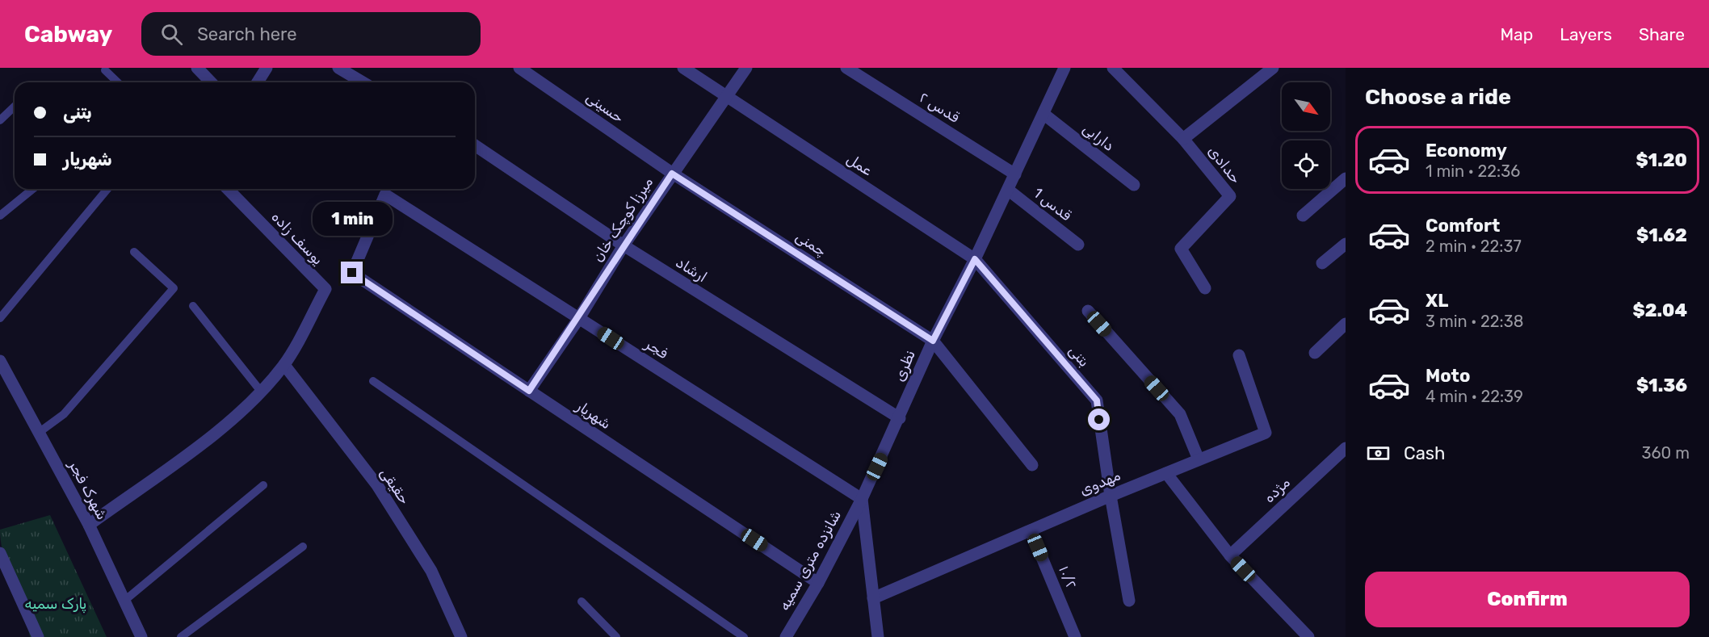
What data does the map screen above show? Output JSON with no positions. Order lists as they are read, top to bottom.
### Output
{
  "streets": {
    "street": [
      "حسینی",
      "قدس ۲",
      "دارابی",
      "عمل",
      "حدادی",
      "قدس 1",
      "میرزا کوچک خان",
      "یوسف زاده",
      "چمنی",
      "ارشاد",
      "فجر",
      "بتنی",
      "نظری",
      "شهریار",
      "مهدوی",
      "حقیقی",
      "شهرک فجر",
      "مژده",
      "شانزده متری سمیه",
      "۱۰/۲"
    ]
  },
  "crossings": [
    ["حسینی", "میرزا کوچک خان"],
    ["حسینی", "چمنی"],
    ["قدس ۲", "نظری"],
    ["دارابی", "نظری"],
    ["عمل", "میرزا کوچک خان"],
    ["عمل", "بتنی"],
    ["عمل", "نظری"],
    ["قدس 1", "نظری"],
    ["میرزا کوچک خان", "چمنی"],
    ["میرزا کوچک خان", "ارشاد"],
    ["میرزا کوچک خان", "فجر"],
    ["میرزا کوچک خان", "شهریار"],
    ["یوسف زاده", "حقیقی"],
    ["یوسف زاده", "شهرک فجر"],
    ["چمنی", "نظری"],
    ["ارشاد", "نظری"],
    ["فجر", "نظری"],
    ["فجر", "شهریار"],
    ["فجر", "شانزده متری سمیه"],
    ["بتنی", "نظری"],
    ["بتنی", "مهدوی"],
    ["نظری", "شانزده متری سمیه"],
    ["شهریار", "شانزده متری سمیه"],
    ["مهدوی", "۱۰/۲"]
  ],
  "parks": ["پارک سمیه"],
  "north": "bottom right",
  "page": {
    "header": "Cabway",
    "search": "Search here",
    "nav": ["Map", "Layers", "Share"],
    "heading": "Choose a ride",
    "banner": ["بتنی", "شهریار"],
    "list": [
      {
        "name": "Economy",
        "note": "1 min · 22:36",
        "value": "$1.20"
      },
      {
        "name": "Comfort",
        "note": "2 min · 22:37",
        "value": "$1.62"
      },
      {
        "name": "XL",
        "note": "3 min · 22:38",
        "value": "$2.04"
      },
      {
        "name": "Moto",
        "note": "4 min · 22:39",
        "value": "$1.36"
      }
    ],
    "bubble": "1 min",
    "pay": ["Cash", "360 m"],
    "buttons": "Confirm"
  }
}
